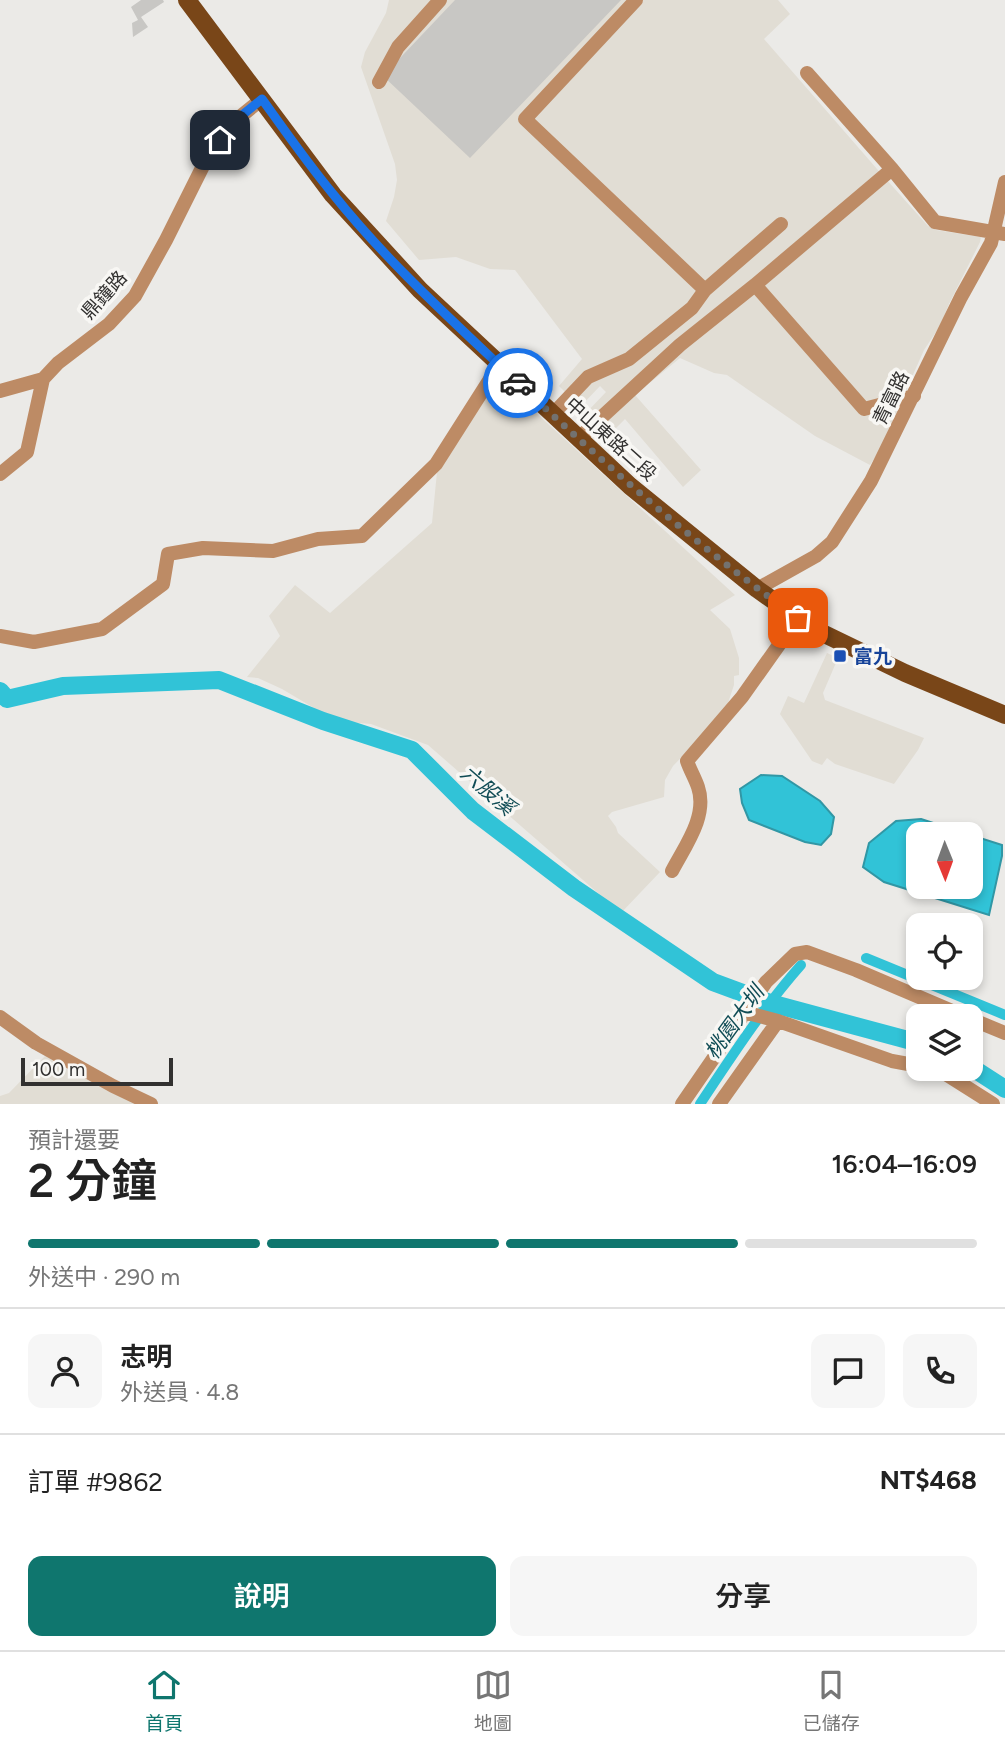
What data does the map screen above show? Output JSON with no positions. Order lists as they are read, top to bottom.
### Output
{
  "streets": {
    "main road": ["中山東路二段"],
    "street": ["鼎鐘路", "青富路"]
  },
  "crossings": [
    ["鼎鐘路", "中山東路二段"],
    ["青富路", "中山東路二段"]
  ],
  "water": ["六股溪", "桃園大圳"],
  "places": {
    "transit": ["富九"]
  },
  "scale_bar": "100 m",
  "north": "bottom",
  "page": {
    "scale": "100 m",
    "heading": ["2 分鐘", "預計還要", "16:04–16:09"],
    "panel": [
      "志明",
      "外送員 · 4.8",
      "訂單 #9862",
      "NT$468"
    ],
    "bar": "外送中 · 290 m",
    "buttons": ["說明", "分享"],
    "tabs": ["首頁", "地圖", "已儲存"]
  }
}
